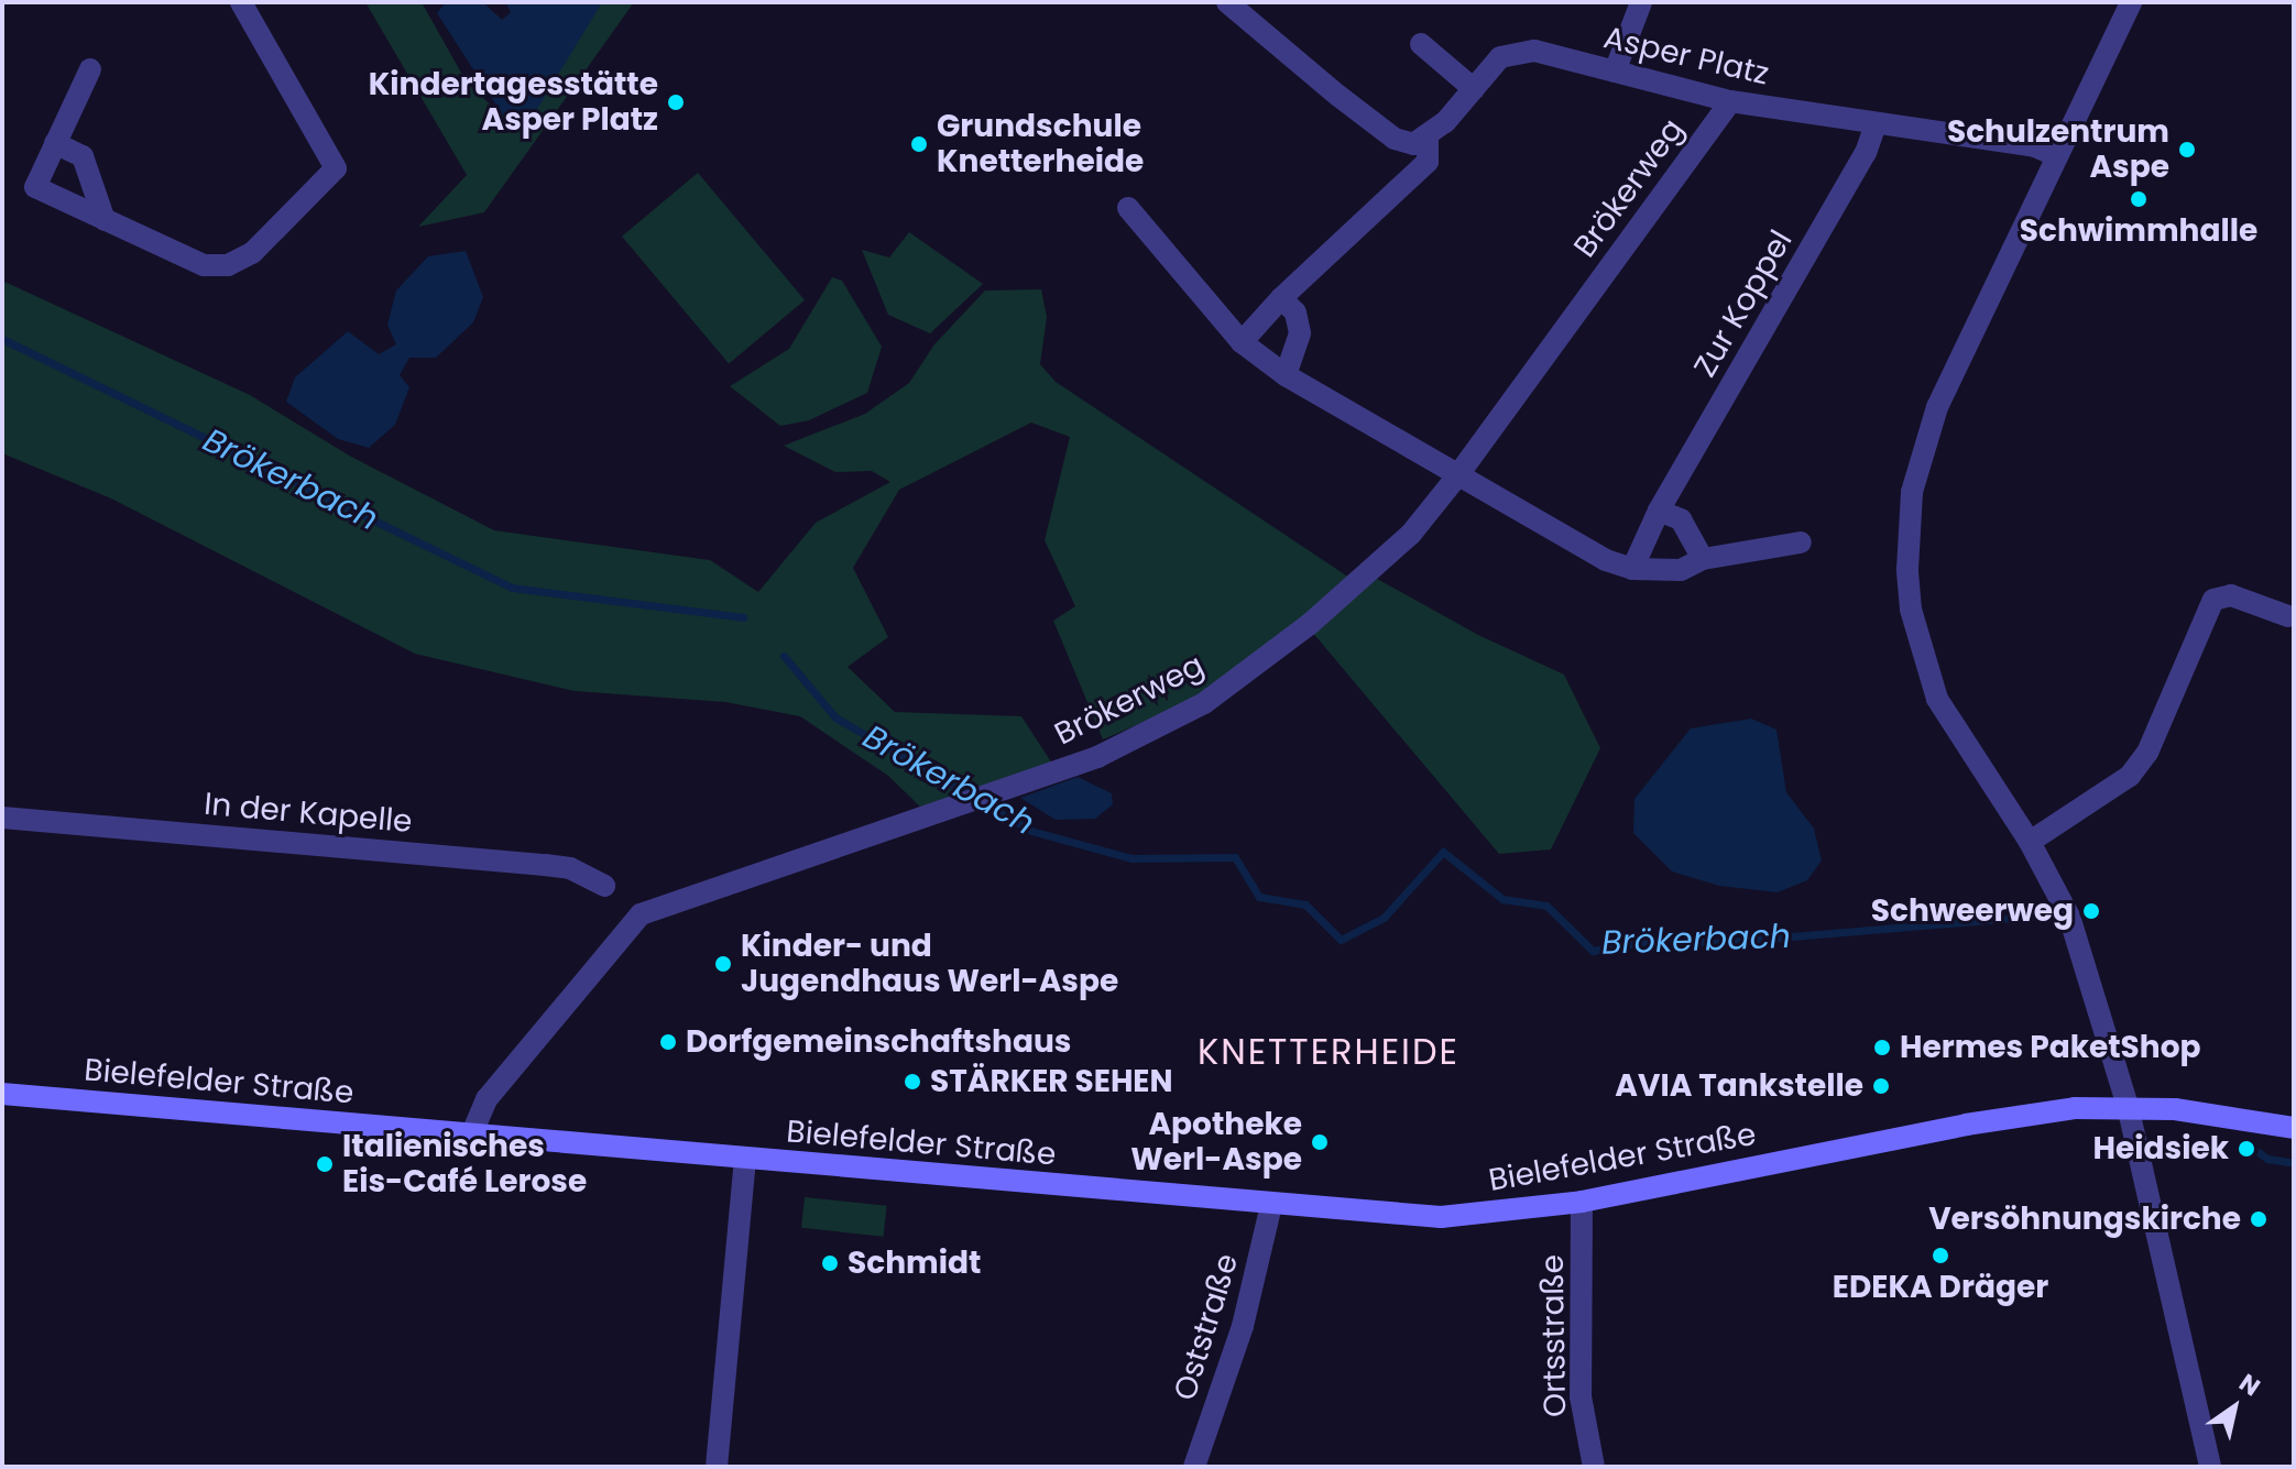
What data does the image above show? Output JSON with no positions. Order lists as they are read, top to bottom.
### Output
{
  "streets": {
    "main road": ["Bielefelder Straße"],
    "street": [
      "Asper Platz",
      "Brökerweg",
      "Zur Koppel",
      "In der Kapelle",
      "Oststraße",
      "Ortsstraße"
    ]
  },
  "crossings": [
    ["Asper Platz", "Brökerweg"],
    ["Asper Platz", "Zur Koppel"],
    ["Brökerweg", "Bielefelder Straße"],
    ["Bielefelder Straße", "Oststraße"],
    ["Bielefelder Straße", "Ortsstraße"]
  ],
  "districts": ["KNETTERHEIDE"],
  "water": ["Brökerbach"],
  "places": [
    "Kindertagesstätte Asper Platz",
    "Grundschule Knetterheide",
    "Schulzentrum Aspe",
    "Schwimmhalle",
    "Schweerweg",
    "Kinder- und Jugendhaus Werl-Aspe",
    "Dorfgemeinschaftshaus",
    "Hermes PaketShop",
    "STÄRKER SEHEN",
    "AVIA Tankstelle",
    "Apotheke Werl-Aspe",
    "Heidsiek",
    "Italienisches Eis-Café Lerose",
    "Versöhnungskirche",
    "EDEKA Dräger",
    "Schmidt"
  ],
  "north": "top right"
}
